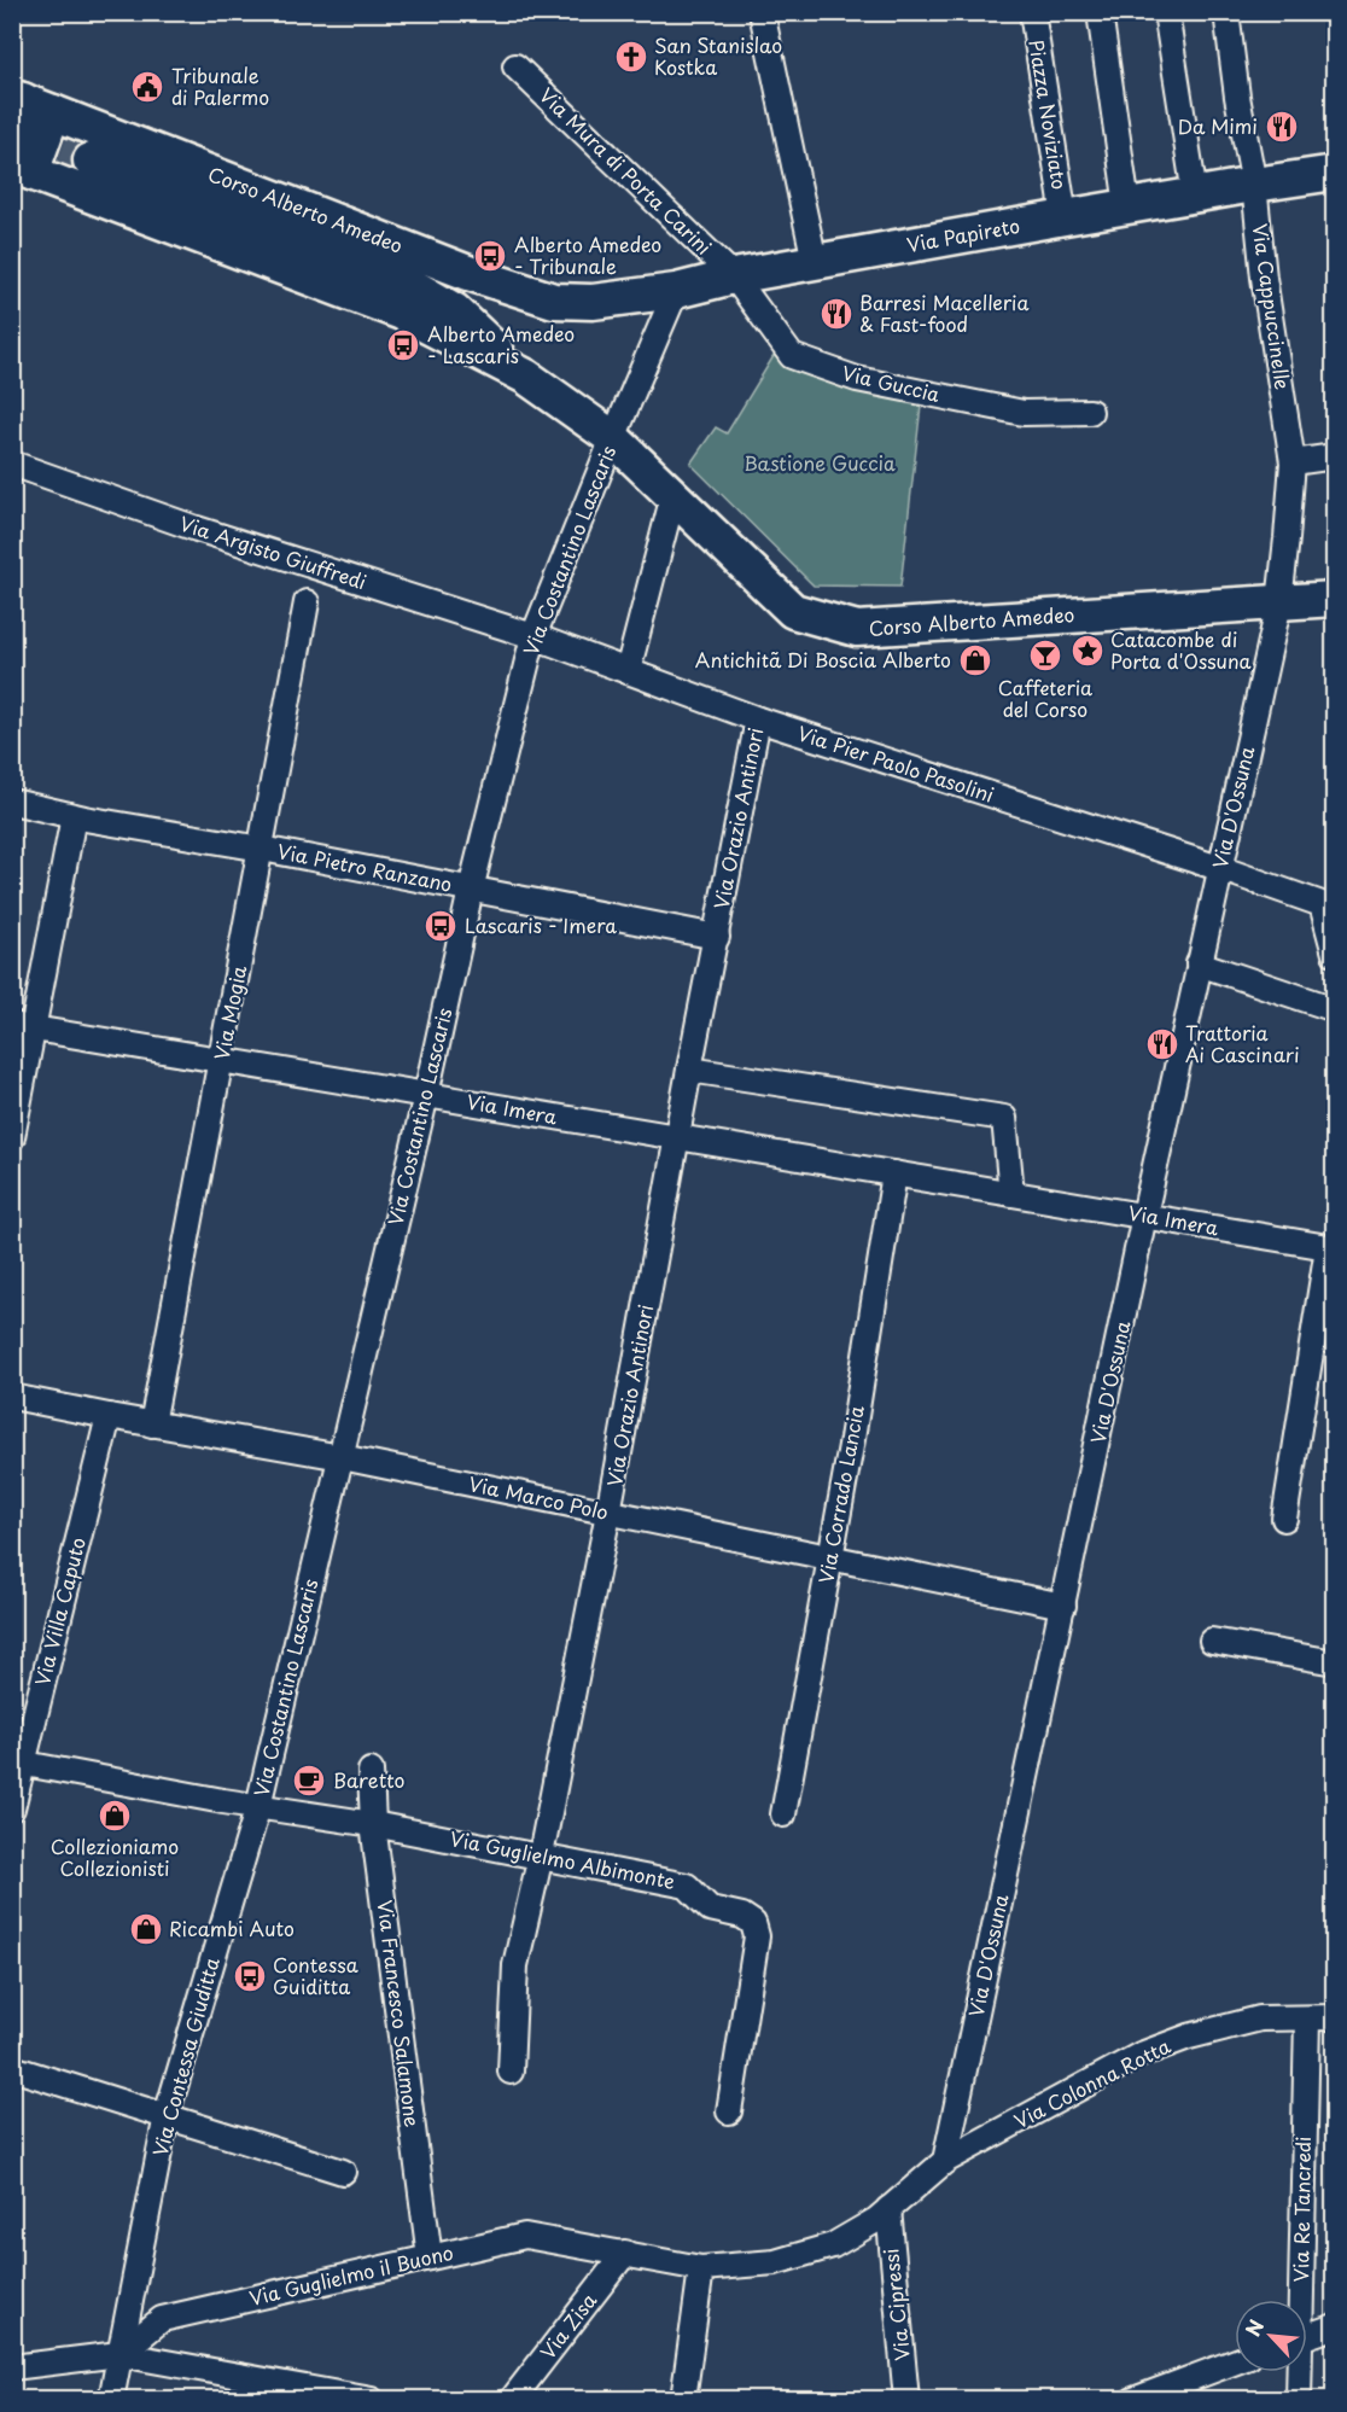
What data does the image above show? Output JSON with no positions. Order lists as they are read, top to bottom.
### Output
{
  "streets": {
    "street": [
      "Piazza Noviziato",
      "Via Mura di Porta Carini",
      "Corso Alberto Amedeo",
      "Via Papireto",
      "Via Cappuccinelle",
      "Via Guccia",
      "Via Costantino Lascaris",
      "Via Argisto Giuffredi",
      "Via Pier Paolo Pasolini",
      "Via D'Ossuna",
      "Via Orazio Antinori",
      "Via Pietro Ranzano",
      "Via Mogia",
      "Via Imera",
      "Via Corrado Lancia",
      "Via Marco Polo",
      "Via Villa Caputo",
      "Via Guglielmo Albimonte",
      "Via Francesco Salamone",
      "Via Contessa Giuditta",
      "Via Colonna Rotta",
      "Via Re Tancredi",
      "Via Guglielmo il Buono",
      "Via Cipressi",
      "Via Zisa"
    ]
  },
  "crossings": [
    ["Piazza Noviziato", "Via Papireto"],
    ["Via Mura di Porta Carini", "Via Papireto"],
    ["Via Mura di Porta Carini", "Via Guccia"],
    ["Corso Alberto Amedeo", "Via Papireto"],
    ["Corso Alberto Amedeo", "Via Cappuccinelle"],
    ["Corso Alberto Amedeo", "Via Costantino Lascaris"],
    ["Corso Alberto Amedeo", "Via D'Ossuna"],
    ["Via Papireto", "Via Cappuccinelle"],
    ["Via Papireto", "Via Guccia"],
    ["Via Papireto", "Via Costantino Lascaris"],
    ["Via Cappuccinelle", "Via D'Ossuna"],
    ["Via Costantino Lascaris", "Via Argisto Giuffredi"],
    ["Via Costantino Lascaris", "Via Pier Paolo Pasolini"],
    ["Via Costantino Lascaris", "Via Pietro Ranzano"],
    ["Via Costantino Lascaris", "Via Imera"],
    ["Via Costantino Lascaris", "Via Marco Polo"],
    ["Via Costantino Lascaris", "Via Guglielmo Albimonte"],
    ["Via Costantino Lascaris", "Via Contessa Giuditta"],
    ["Via Argisto Giuffredi", "Via Pier Paolo Pasolini"],
    ["Via Pier Paolo Pasolini", "Via D'Ossuna"],
    ["Via Pier Paolo Pasolini", "Via Orazio Antinori"],
    ["Via D'Ossuna", "Via Imera"],
    ["Via D'Ossuna", "Via Marco Polo"],
    ["Via D'Ossuna", "Via Colonna Rotta"],
    ["Via Orazio Antinori", "Via Pietro Ranzano"],
    ["Via Orazio Antinori", "Via Imera"],
    ["Via Orazio Antinori", "Via Marco Polo"],
    ["Via Orazio Antinori", "Via Guglielmo Albimonte"],
    ["Via Pietro Ranzano", "Via Mogia"],
    ["Via Mogia", "Via Imera"],
    ["Via Mogia", "Via Marco Polo"],
    ["Via Imera", "Via Corrado Lancia"],
    ["Via Corrado Lancia", "Via Marco Polo"],
    ["Via Marco Polo", "Via Villa Caputo"],
    ["Via Villa Caputo", "Via Guglielmo Albimonte"],
    ["Via Guglielmo Albimonte", "Via Francesco Salamone"],
    ["Via Guglielmo Albimonte", "Via Contessa Giuditta"],
    ["Via Francesco Salamone", "Via Guglielmo il Buono"],
    ["Via Contessa Giuditta", "Via Guglielmo il Buono"],
    ["Via Colonna Rotta", "Via Re Tancredi"],
    ["Via Colonna Rotta", "Via Guglielmo il Buono"],
    ["Via Colonna Rotta", "Via Cipressi"],
    ["Via Guglielmo il Buono", "Via Cipressi"],
    ["Via Guglielmo il Buono", "Via Zisa"]
  ],
  "parks": ["Bastione Guccia"],
  "places": {
    "church": ["San Stanislao Kostka"],
    "public building": ["Tribunale di Palermo"],
    "restaurant": ["Da Mimi", "Barresi Macelleria & Fast-food", "Trattoria Ai Cascinari"],
    "bus stop": [
      "Alberto Amedeo - Tribunale",
      "Alberto Amedeo - Lascaris",
      "Lascaris - Imera",
      "Contessa Guiditta"
    ],
    "place": ["Catacombe di Porta d'Ossuna"],
    "bar": ["Caffeteria del Corso"],
    "shop": ["Antichitã Di Boscia Alberto", "Collezioniamo Collezionisti", "Ricambi Auto"],
    "cafe": ["Baretto"]
  },
  "north": "top left"
}
